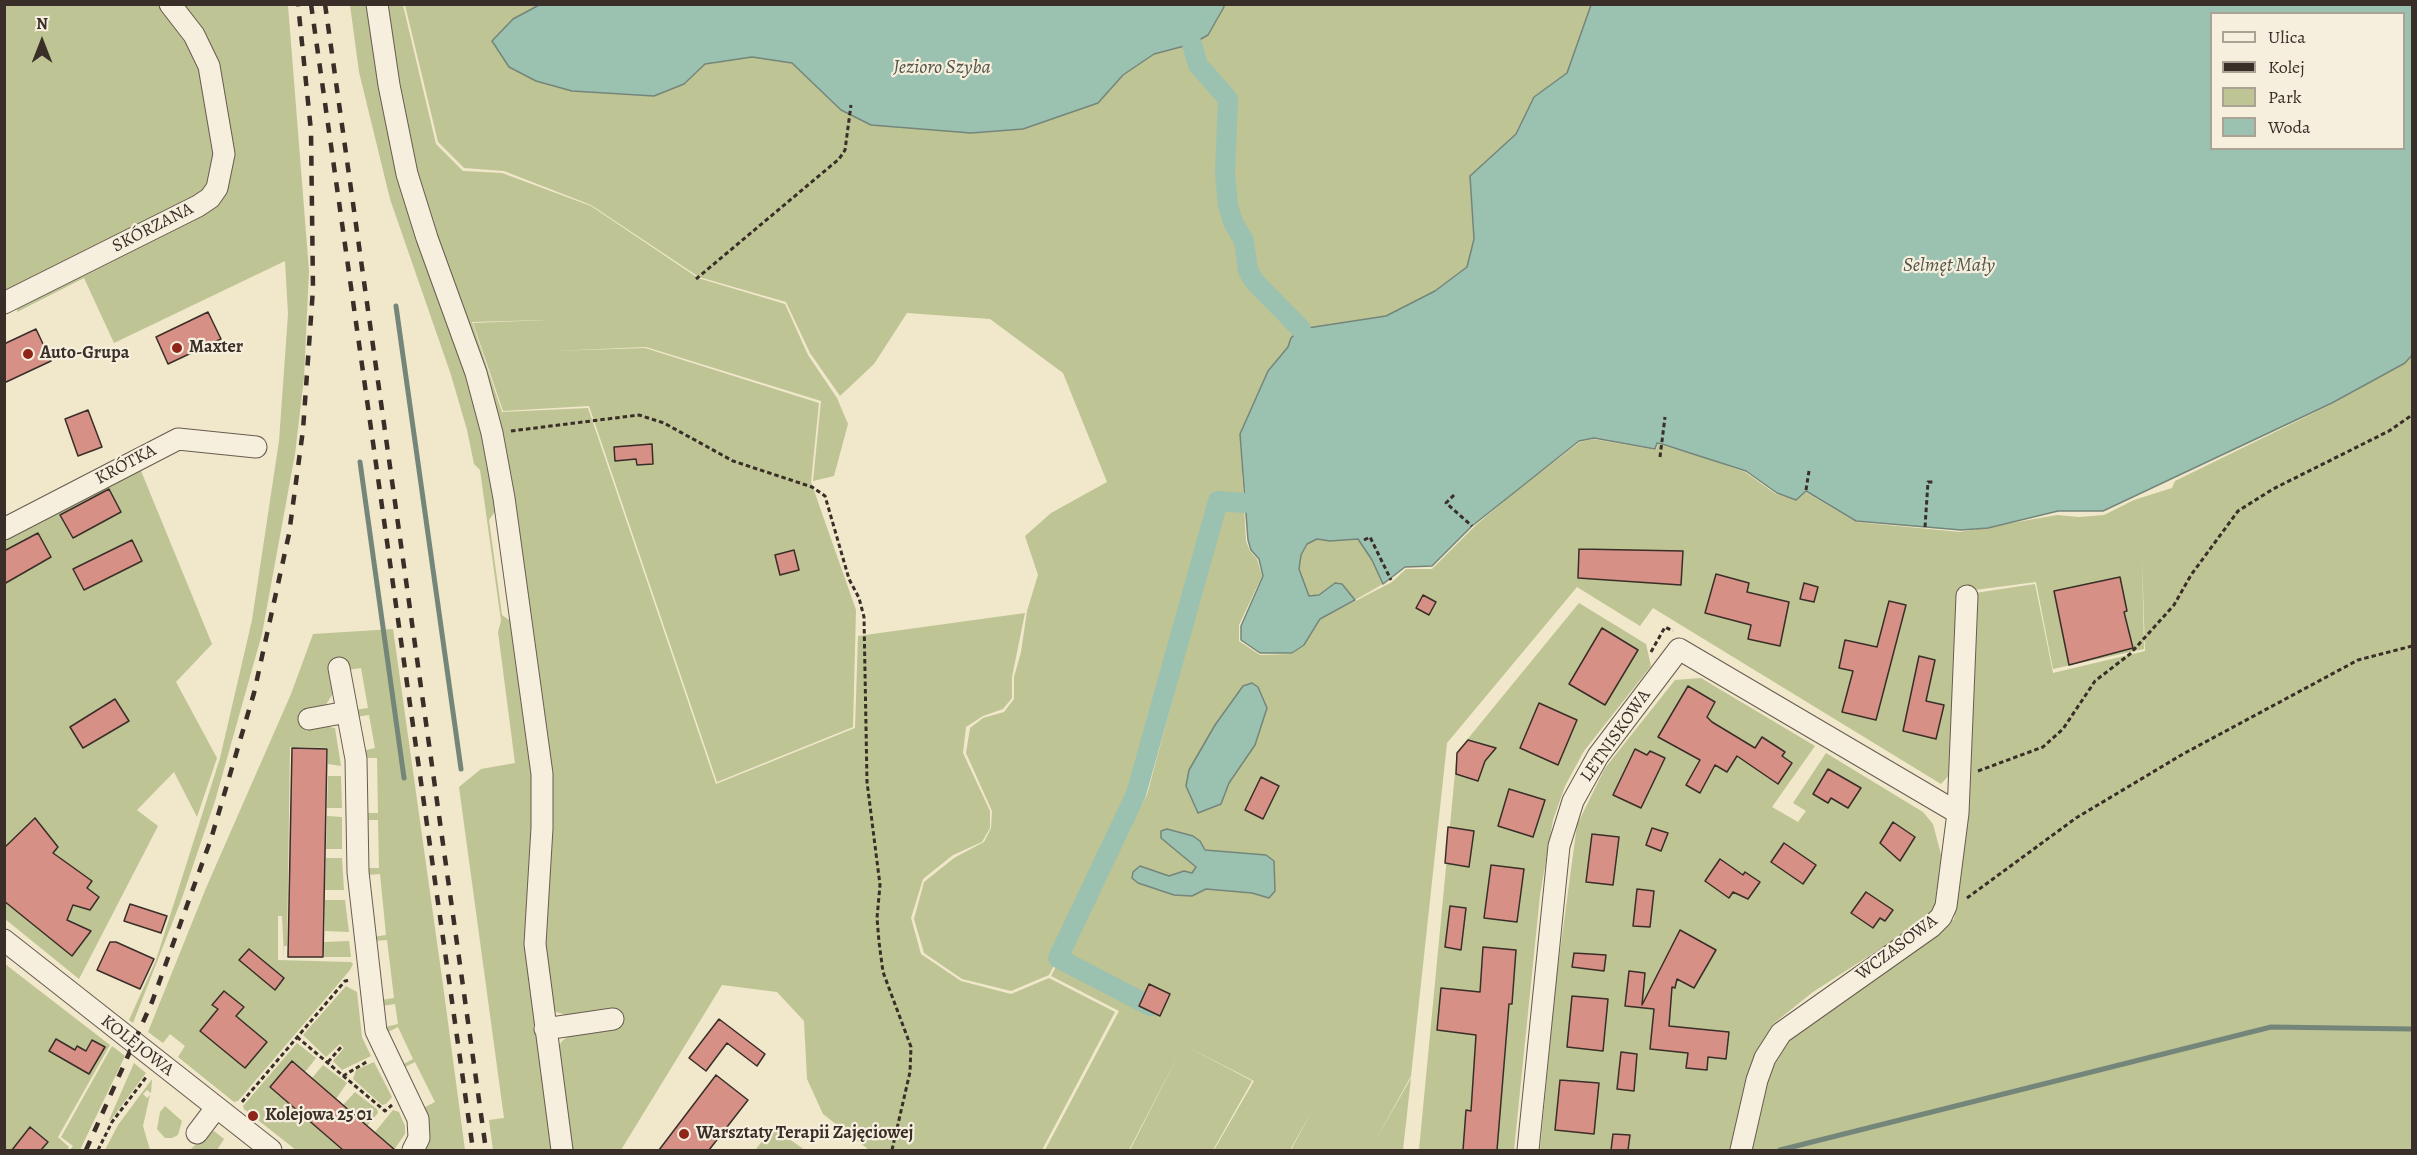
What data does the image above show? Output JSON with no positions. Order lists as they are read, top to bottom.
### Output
{
  "streets": {
    "street": [
      "SKÓRZANA",
      "KRÓTKA",
      "LETNISKOWA",
      "WCZASOWA",
      "KOLEJOWA"
    ]
  },
  "crossings": [
    ["LETNISKOWA", "WCZASOWA"]
  ],
  "water": ["Jezioro Szyba", "Selmęt Mały"],
  "places": [
    "Maxter",
    "Auto-Grupa",
    "Kolejowa 25 01",
    "Warsztaty Terapii Zajęciowej"
  ],
  "legend": [
    "Ulica",
    "Kolej",
    "Park",
    "Woda"
  ],
  "north": "top"
}
